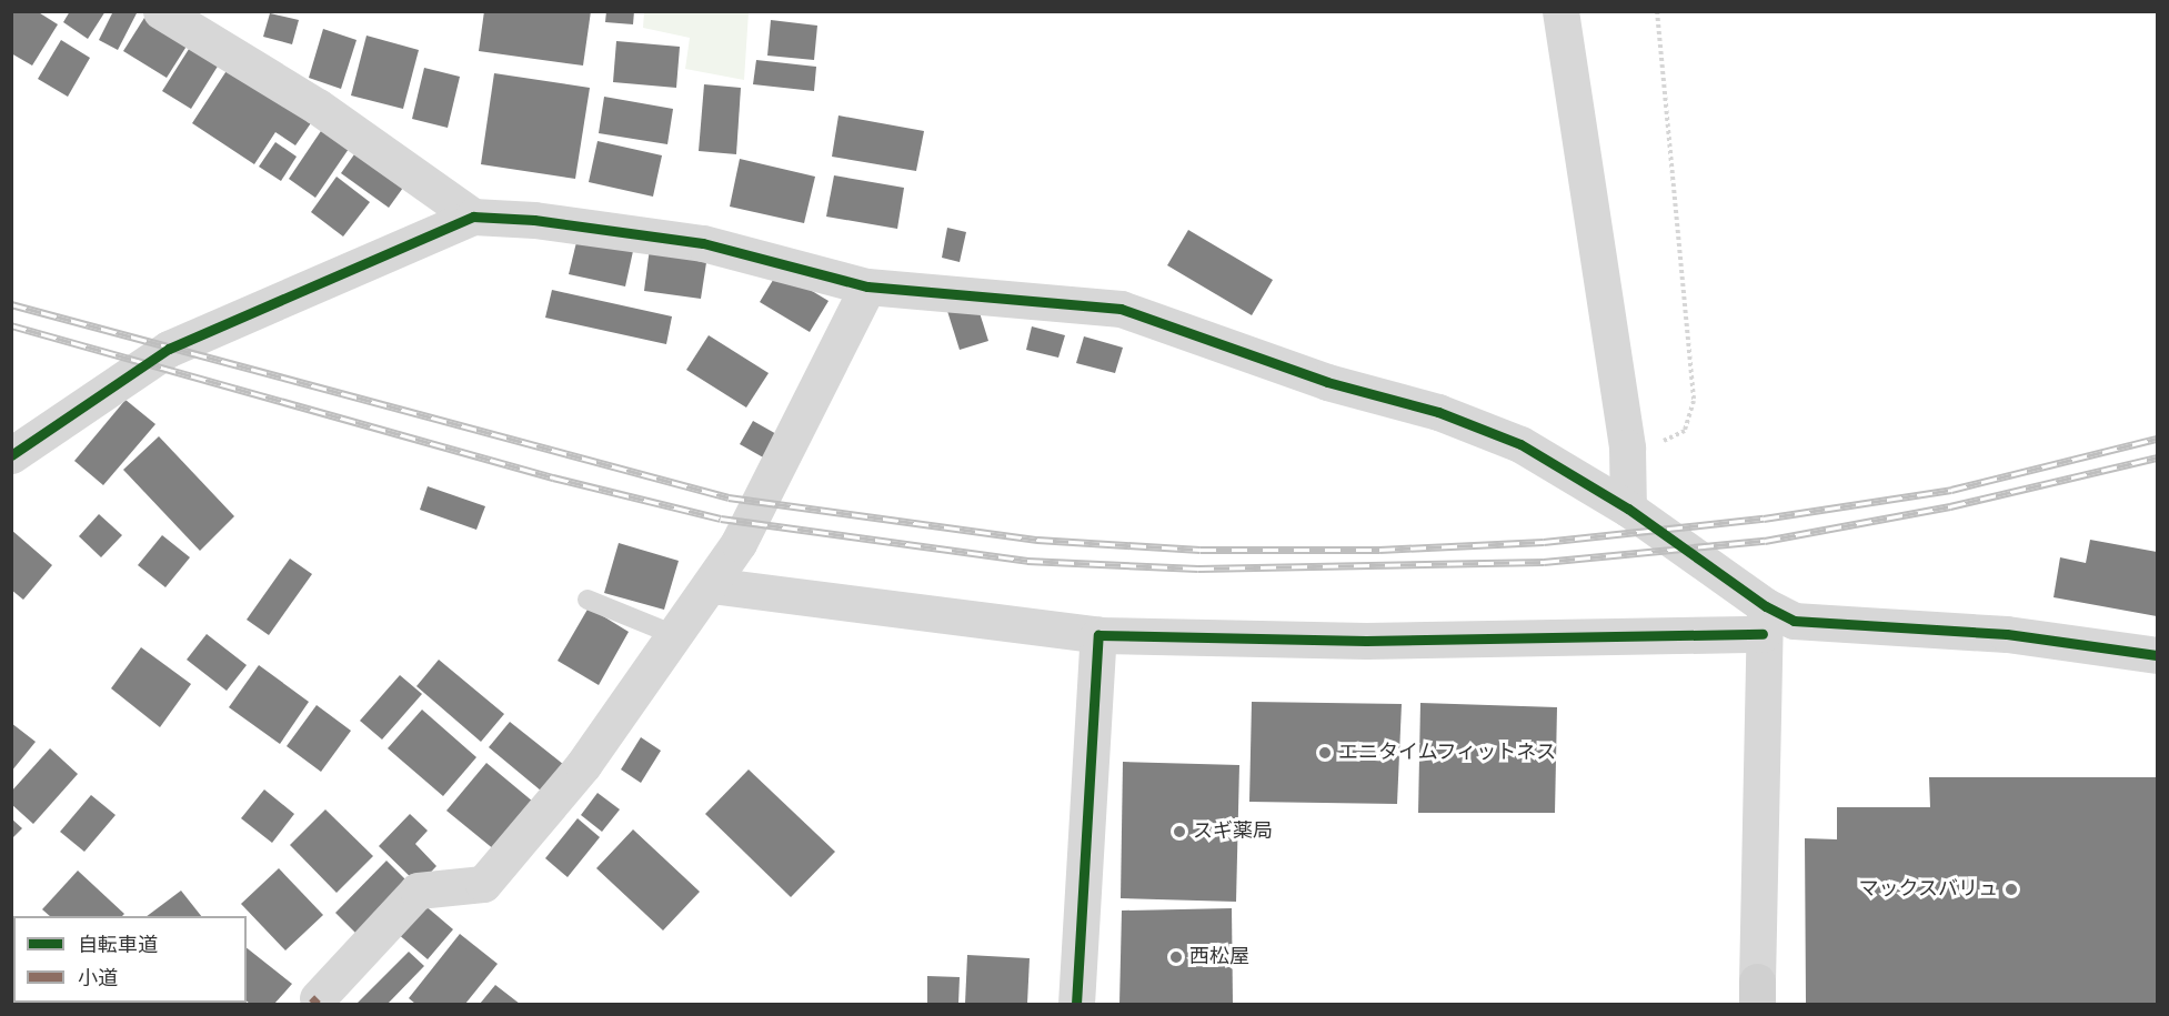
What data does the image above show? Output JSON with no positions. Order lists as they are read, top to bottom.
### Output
{
  "places": [
    "エニタイムフィットネス",
    "スギ薬局",
    "マックスバリュ",
    "西松屋"
  ],
  "legend": ["自転車道", "小道"]
}
